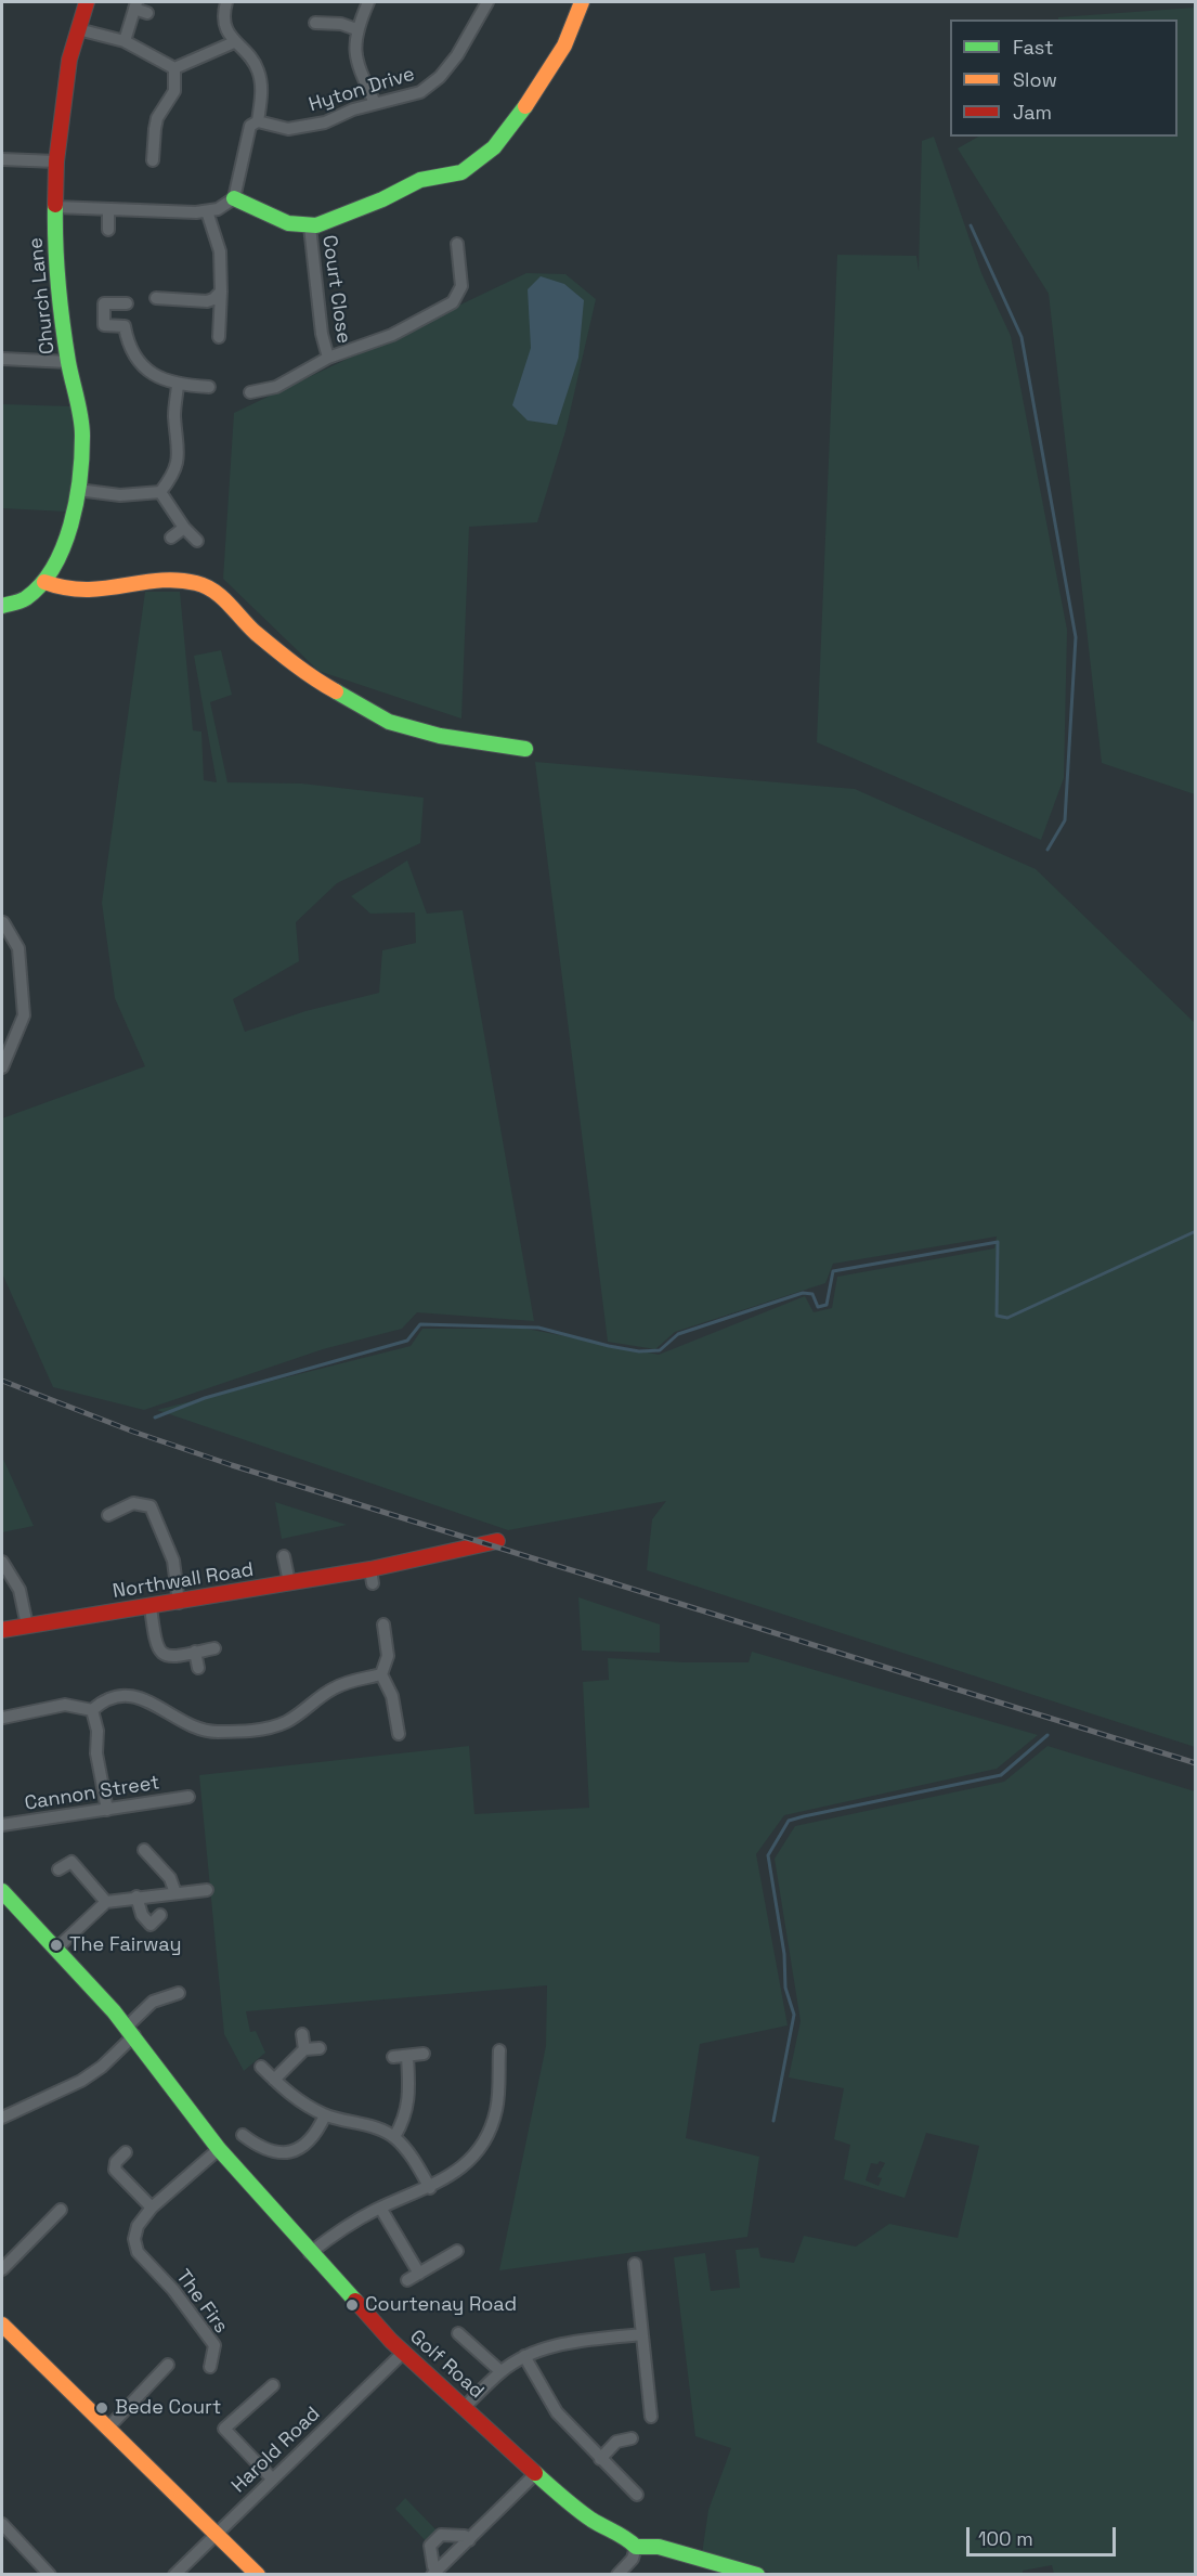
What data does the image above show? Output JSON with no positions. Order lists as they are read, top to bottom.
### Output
{
  "streets": {
    "street": [
      "Hyton Drive",
      "Court Close",
      "Church Lane",
      "Northwall Road",
      "Cannon Street",
      "The Firs",
      "Golf Road",
      "Harold Road"
    ]
  },
  "crossings": [
    ["Golf Road", "Harold Road"]
  ],
  "places": ["The Fairway", "Courtenay Road", "Bede Court"],
  "legend": ["Fast", "Slow", "Jam"],
  "scale_bar": "100 m"
}
